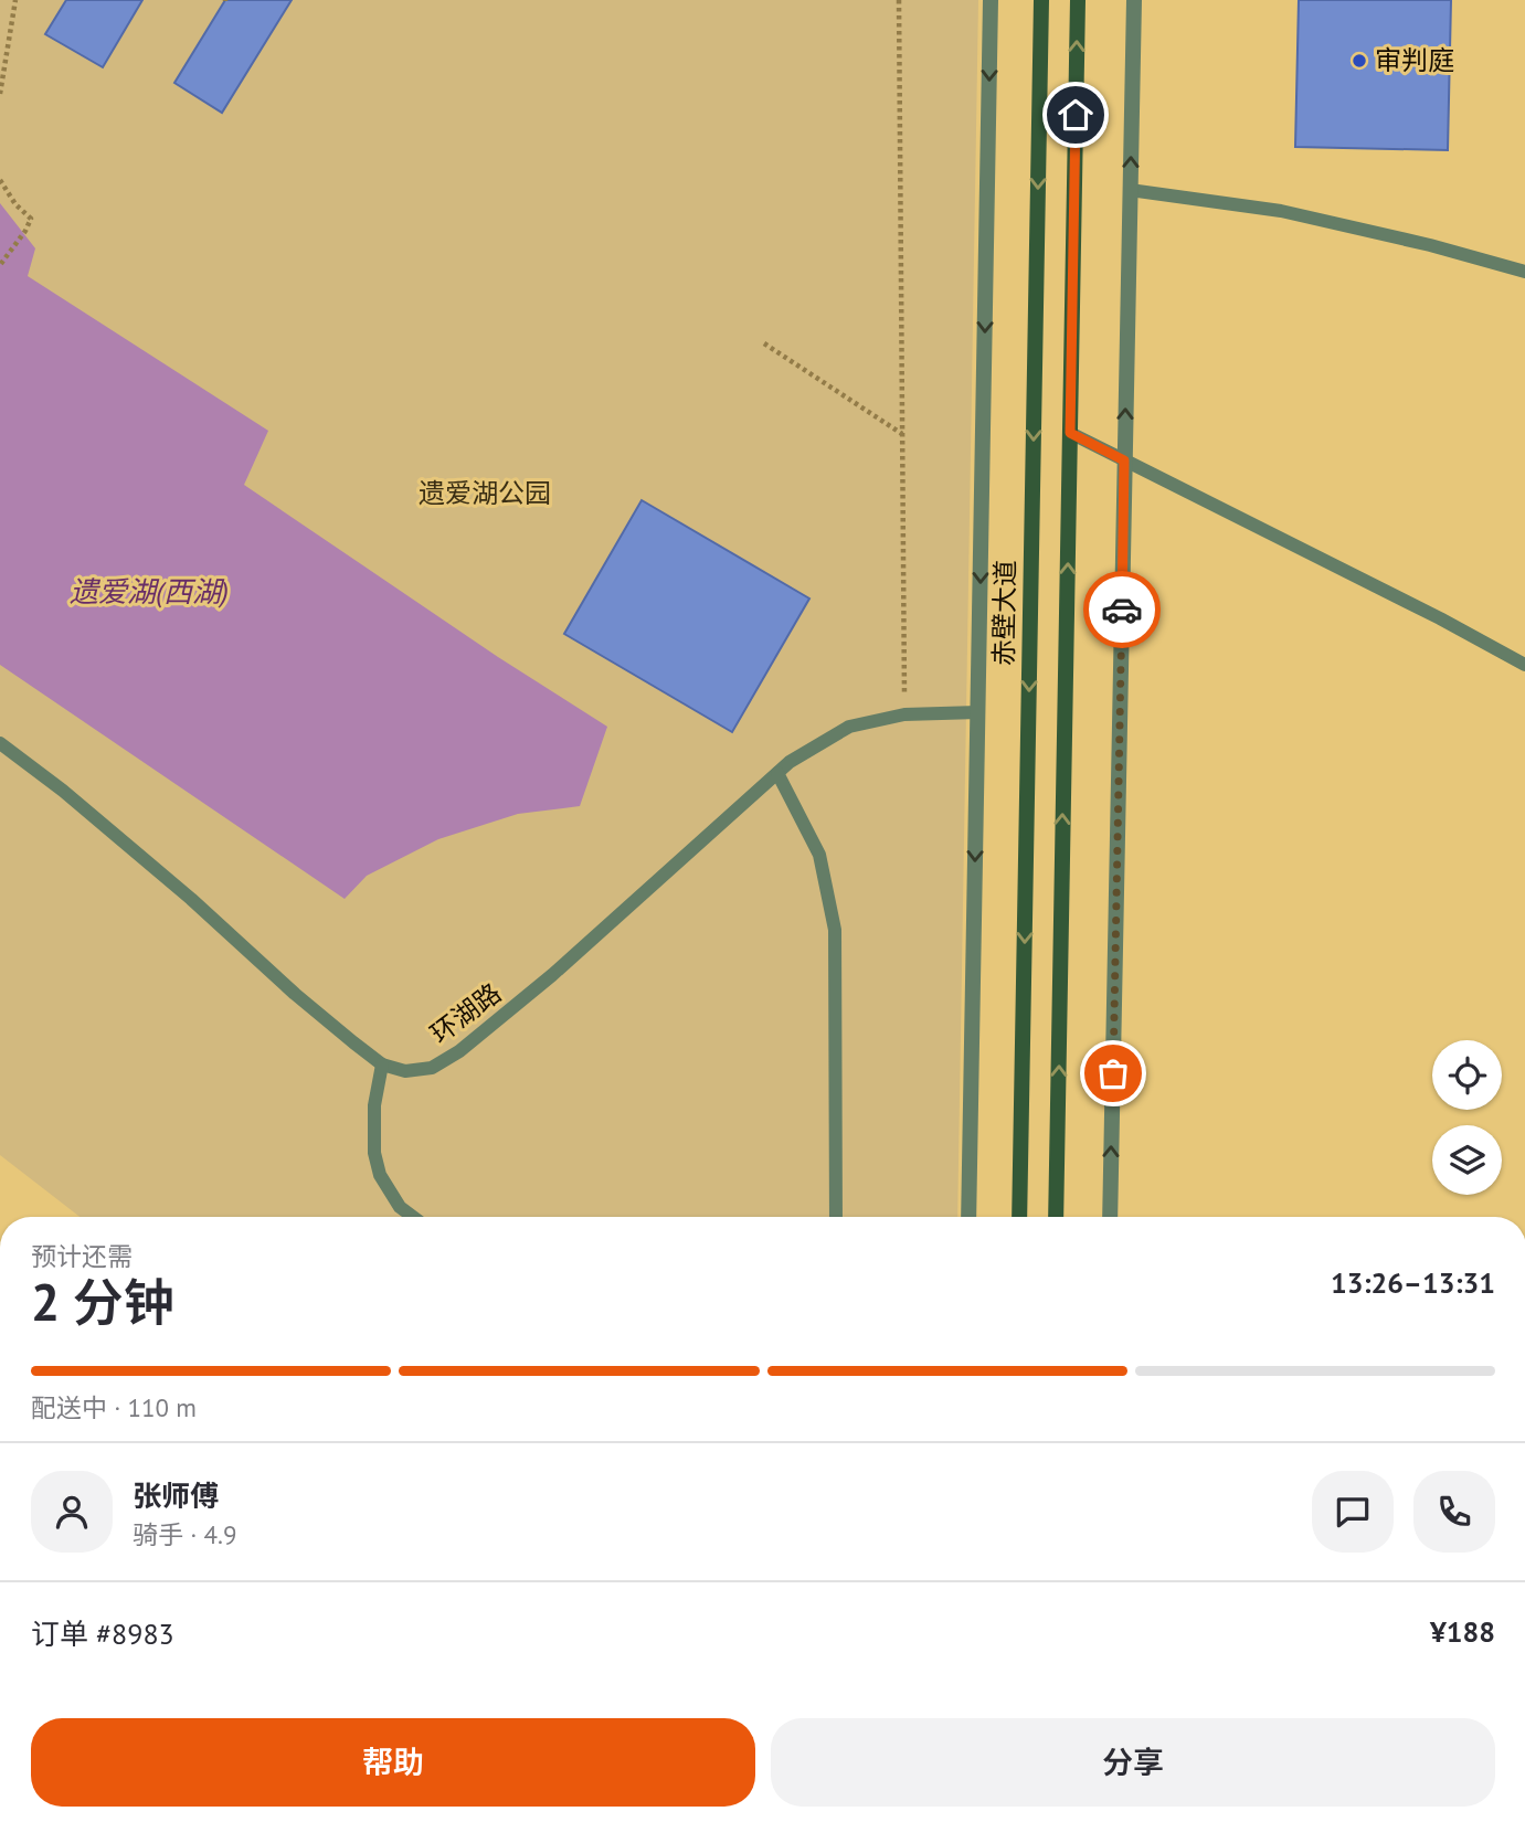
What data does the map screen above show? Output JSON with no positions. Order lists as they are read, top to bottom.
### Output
{
  "streets": {
    "main road": ["赤壁大道"],
    "lane": ["环湖路"]
  },
  "water": ["遗爱湖(西湖)"],
  "parks": ["遗爱湖公园"],
  "places": ["审判庭"],
  "page": {
    "heading": ["2 分钟", "预计还需", "13:26–13:31"],
    "panel": [
      "张师傅",
      "骑手 · 4.9",
      "订单 #8983",
      "¥188"
    ],
    "bar": "配送中 · 110 m",
    "buttons": ["帮助", "分享"]
  }
}
